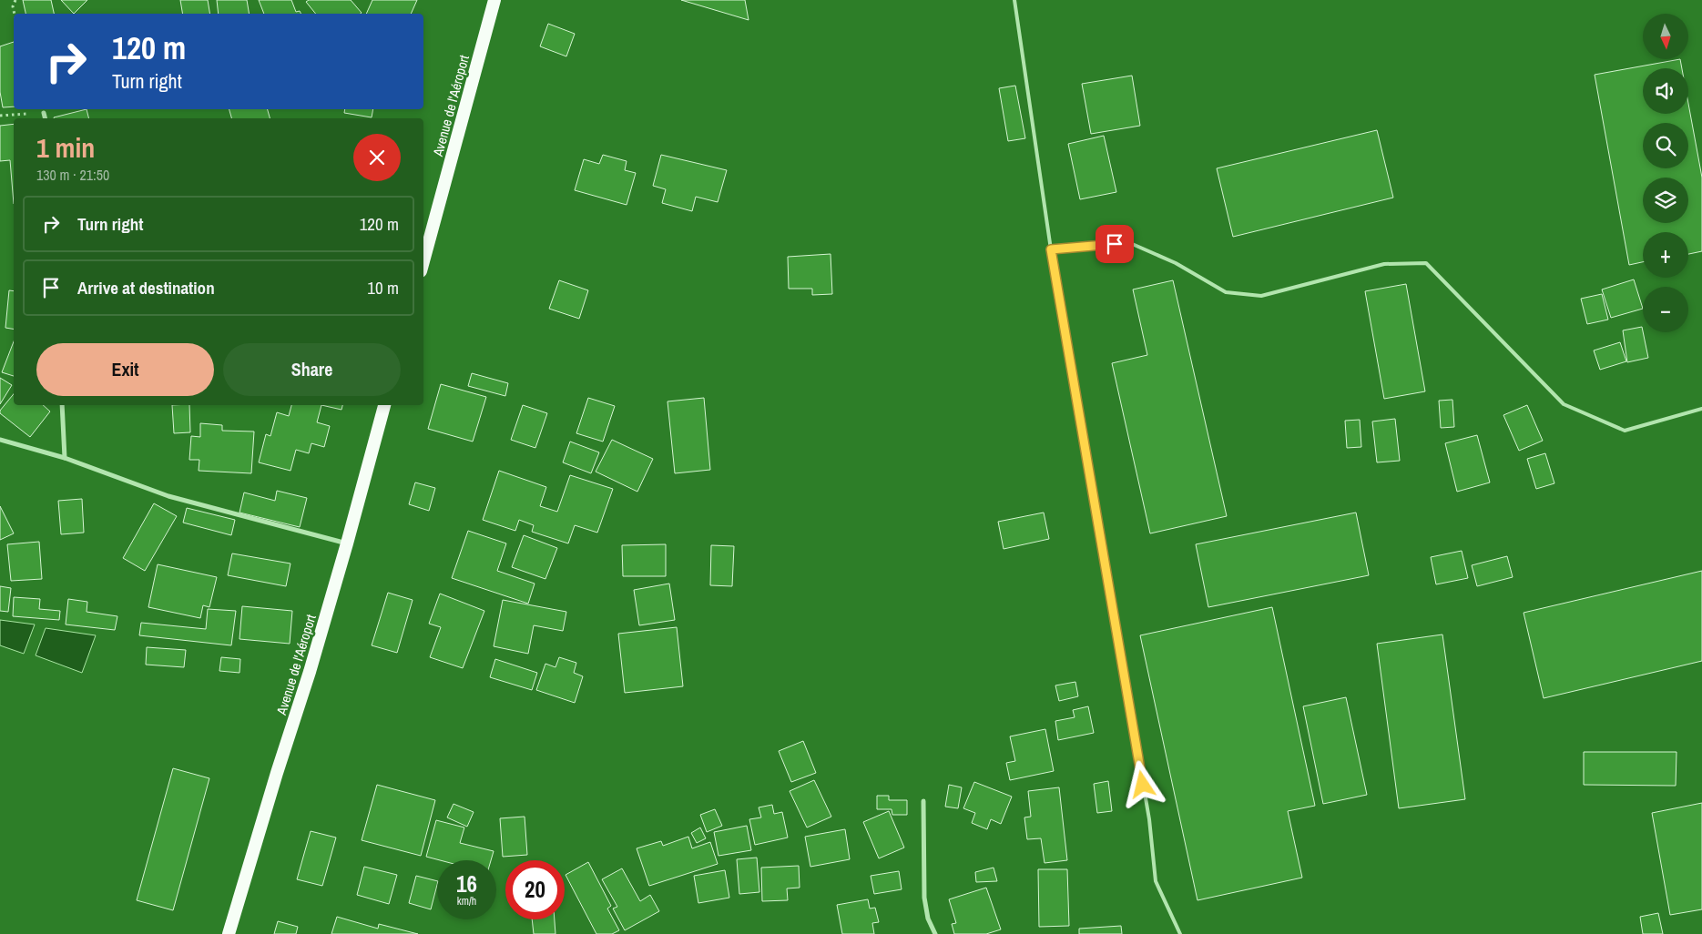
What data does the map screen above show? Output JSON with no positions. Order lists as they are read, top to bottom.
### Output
{
  "streets": {
    "highway": ["Avenue de l'Aéroport"]
  },
  "north": "bottom",
  "page": {
    "map_buttons": ["+", "−"],
    "turn": ["120 m", "Turn right"],
    "heading": ["1 min", "130 m · 21:50"],
    "list": [
      {
        "name": "Turn right",
        "value": "120 m"
      },
      {
        "name": "Arrive at destination",
        "value": "10 m"
      }
    ],
    "buttons": ["Exit", "Share"],
    "speed": "16 km/h",
    "limit": "20"
  }
}
